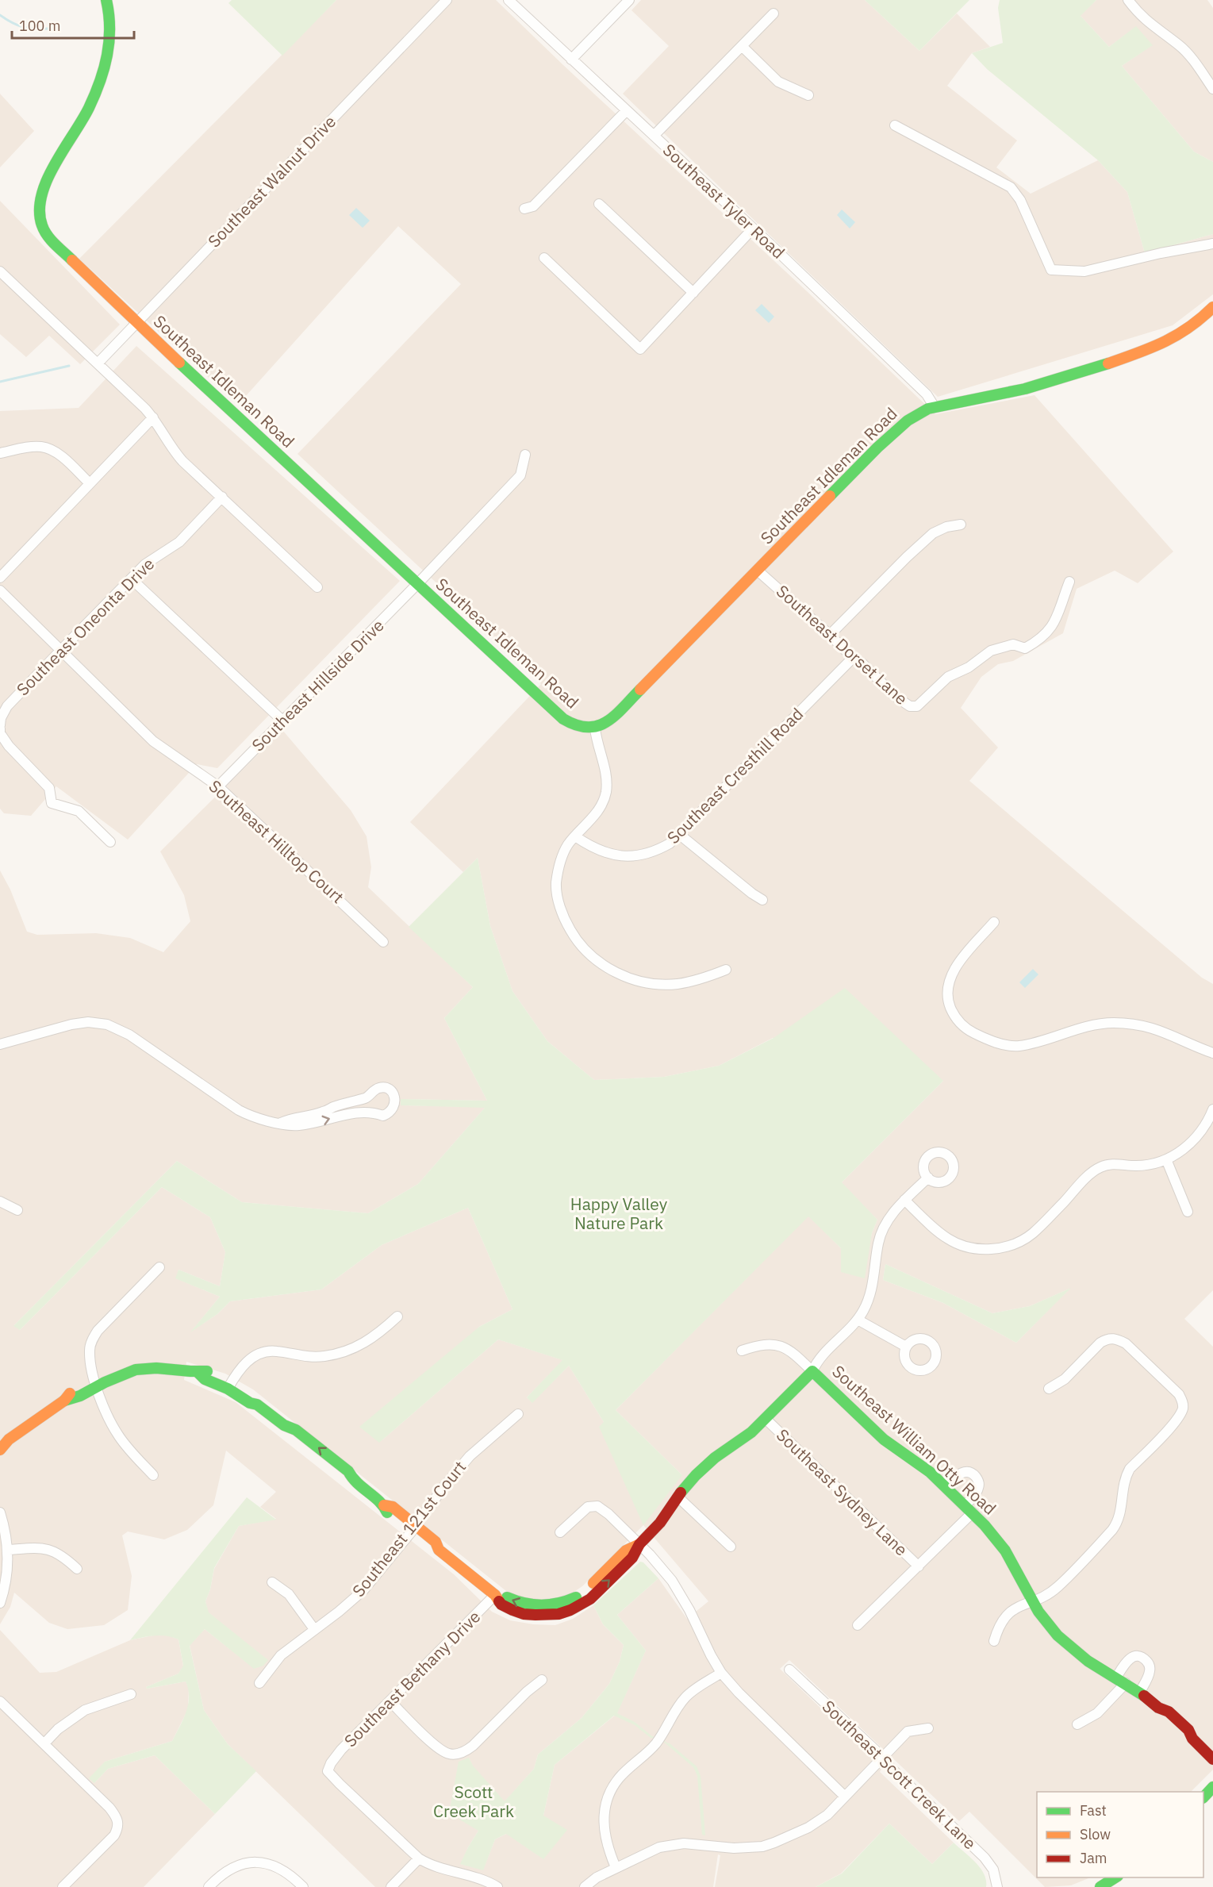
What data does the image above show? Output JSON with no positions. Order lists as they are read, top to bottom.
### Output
{
  "streets": {
    "main road": ["Southeast Idleman Road", "Southeast William Otty Road"],
    "street": [
      "Southeast Walnut Drive",
      "Southeast Tyler Road",
      "Southeast Oneonta Drive",
      "Southeast Dorset Lane",
      "Southeast Hillside Drive",
      "Southeast Cresthill Road",
      "Southeast Hilltop Court",
      "Southeast Sydney Lane",
      "Southeast 121st Court",
      "Southeast Bethany Drive",
      "Southeast Scott Creek Lane"
    ]
  },
  "crossings": [
    ["Southeast Walnut Drive", "Southeast Idleman Road"],
    ["Southeast Tyler Road", "Southeast Idleman Road"],
    ["Southeast Idleman Road", "Southeast Dorset Lane"],
    ["Southeast Idleman Road", "Southeast Hillside Drive"],
    ["Southeast Oneonta Drive", "Southeast Hilltop Court"],
    ["Southeast Dorset Lane", "Southeast Cresthill Road"],
    ["Southeast Hillside Drive", "Southeast Hilltop Court"],
    ["Southeast William Otty Road", "Southeast Sydney Lane"],
    ["Southeast William Otty Road", "Southeast 121st Court"],
    ["Southeast William Otty Road", "Southeast Bethany Drive"]
  ],
  "parks": ["Happy Valley Nature Park", "Scott Creek Park"],
  "legend": ["Fast", "Slow", "Jam"],
  "scale_bar": "100 m"
}
